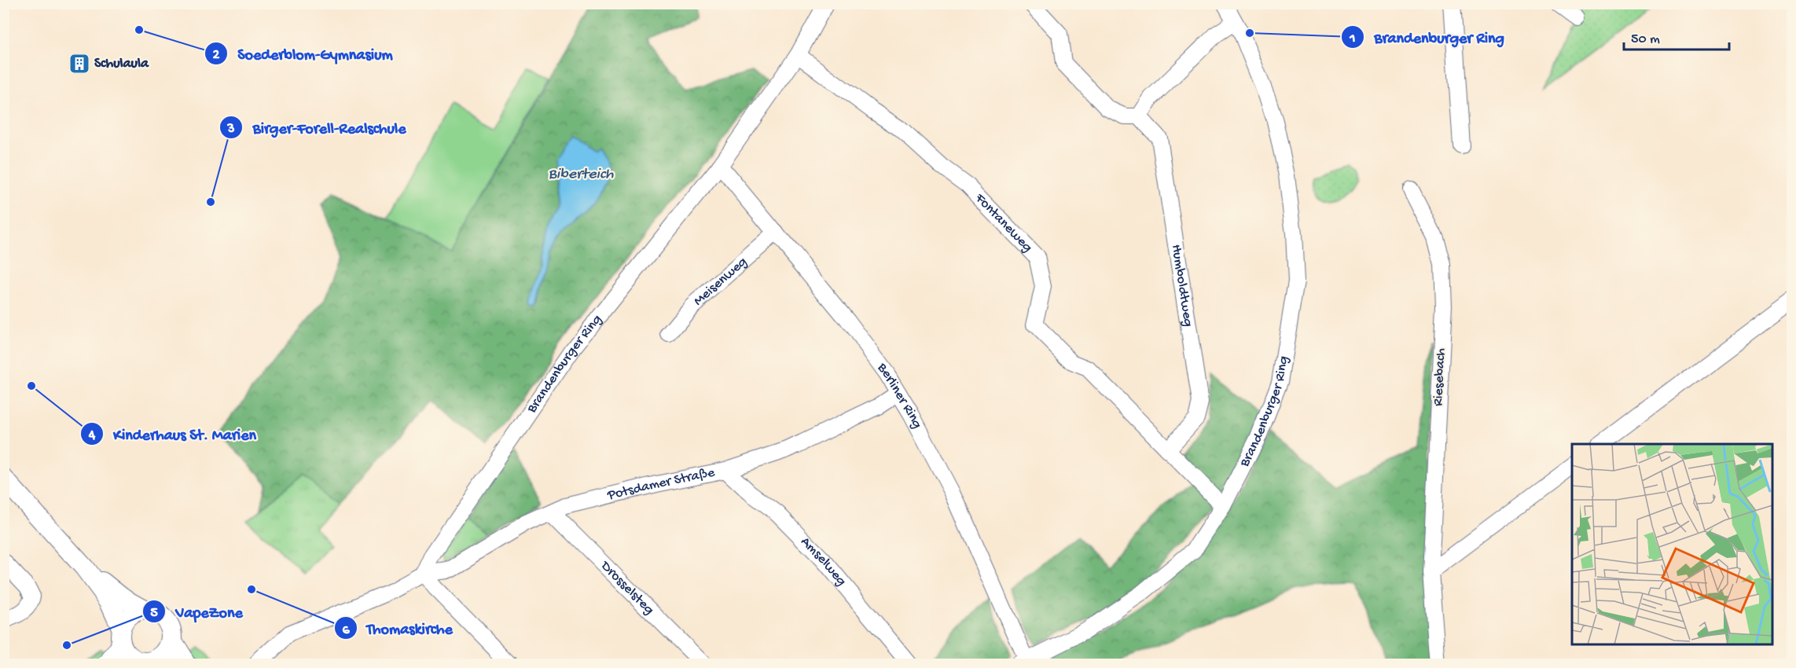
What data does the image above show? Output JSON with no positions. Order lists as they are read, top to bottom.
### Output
{
  "streets": {
    "street": [
      "Fontaneweg",
      "Meisenweg",
      "Humboldtweg",
      "Brandenburger Ring",
      "Riesebach",
      "Berliner Ring",
      "Potsdamer Straße",
      "Amselweg",
      "Drosselsteg"
    ]
  },
  "crossings": [
    ["Fontaneweg", "Humboldtweg"],
    ["Fontaneweg", "Brandenburger Ring"],
    ["Meisenweg", "Berliner Ring"],
    ["Brandenburger Ring", "Berliner Ring"],
    ["Brandenburger Ring", "Potsdamer Straße"],
    ["Berliner Ring", "Potsdamer Straße"],
    ["Potsdamer Straße", "Amselweg"],
    ["Potsdamer Straße", "Drosselsteg"]
  ],
  "water": ["Biberteich"],
  "places": {
    "other": [
      "Soederblom-Gymnasium",
      "Brandenburger Ring",
      "Birger-Forell-Realschule",
      "Kinderhaus St. Marien",
      "Thomaskirche",
      "VapeZone"
    ],
    "building": ["Schulaula"]
  },
  "scale_bar": "50 m"
}
